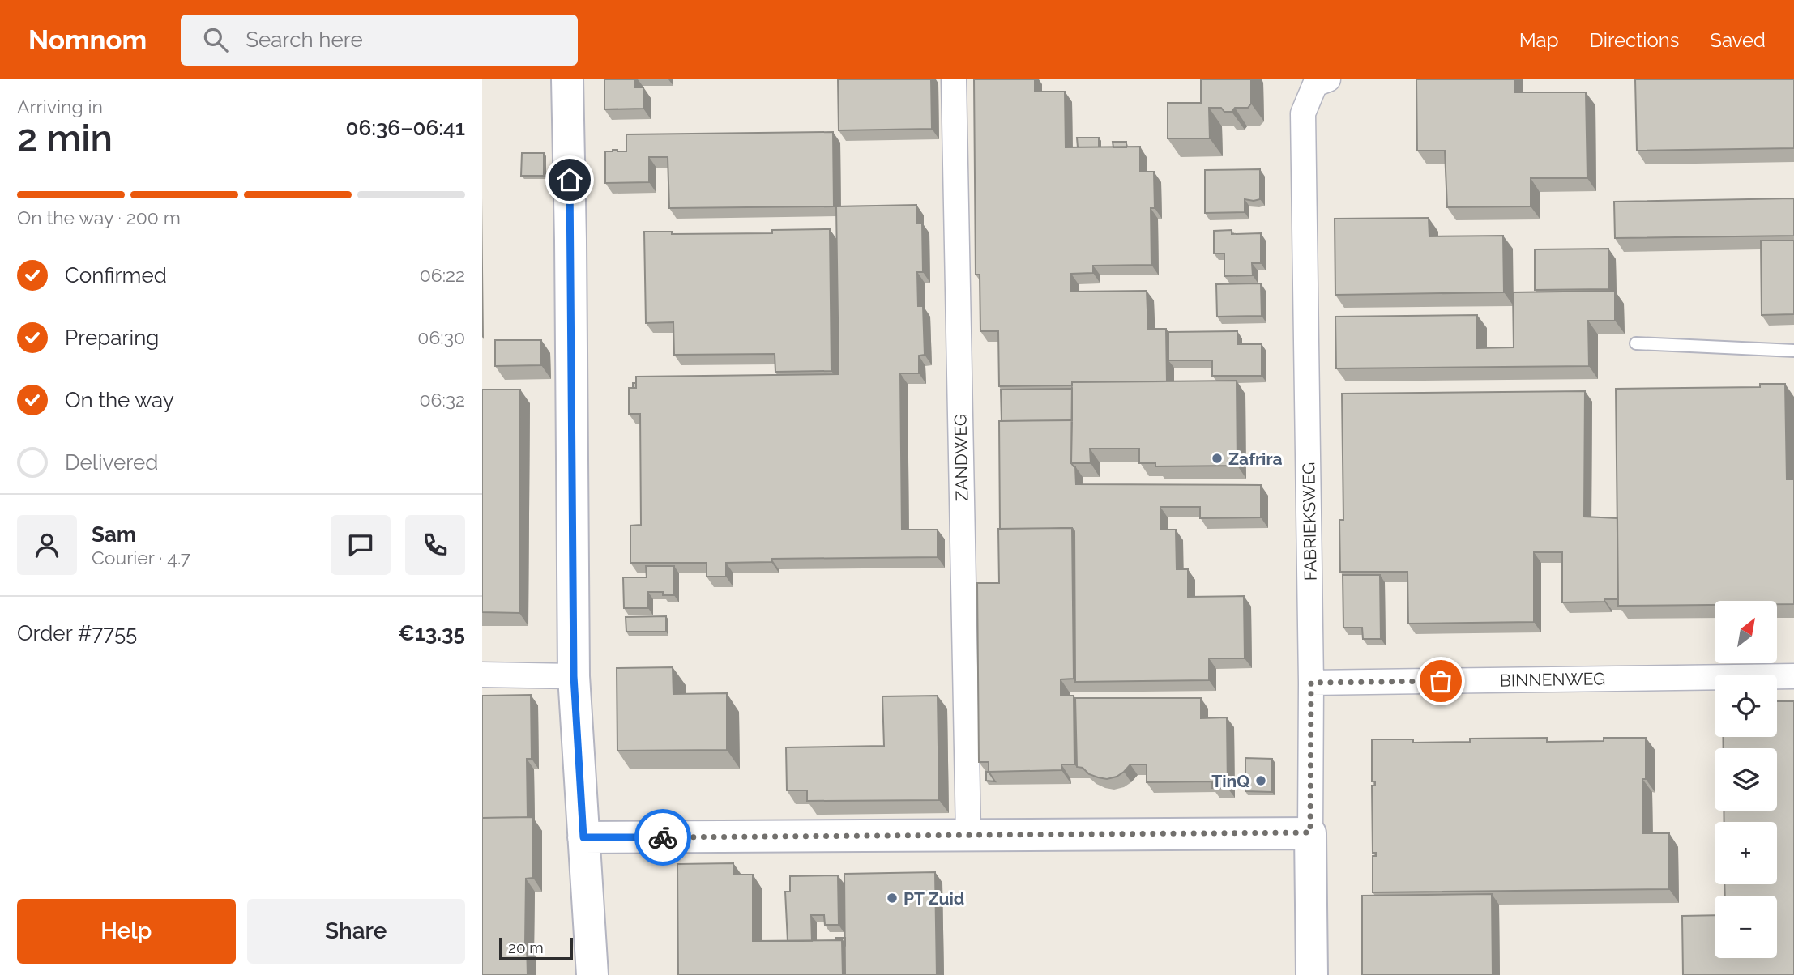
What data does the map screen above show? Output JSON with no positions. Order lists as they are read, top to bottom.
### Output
{
  "streets": {
    "street": ["ZANDWEG", "FABRIEKSWEG", "BINNENWEG"]
  },
  "crossings": [
    ["FABRIEKSWEG", "BINNENWEG"]
  ],
  "places": ["Zafrira", "TinQ", "PT Zuid"],
  "scale_bar": "20 m",
  "north": "top right",
  "page": {
    "header": "Nomnom",
    "search": "Search here",
    "nav": ["Map", "Directions", "Saved"],
    "heading": ["2 min", "Arriving in", "06:36–06:41"],
    "panel": [
      "Sam",
      "Courier · 4.7",
      "Order #7755",
      "€13.35"
    ],
    "bar": "On the way · 200 m",
    "list": [
      ["Confirmed", "06:22"],
      ["Preparing", "06:30"],
      ["On the way", "06:32"],
      "Delivered"
    ],
    "map_buttons": ["+", "−"],
    "buttons": ["Help", "Share"],
    "scale": "20 m"
  }
}
